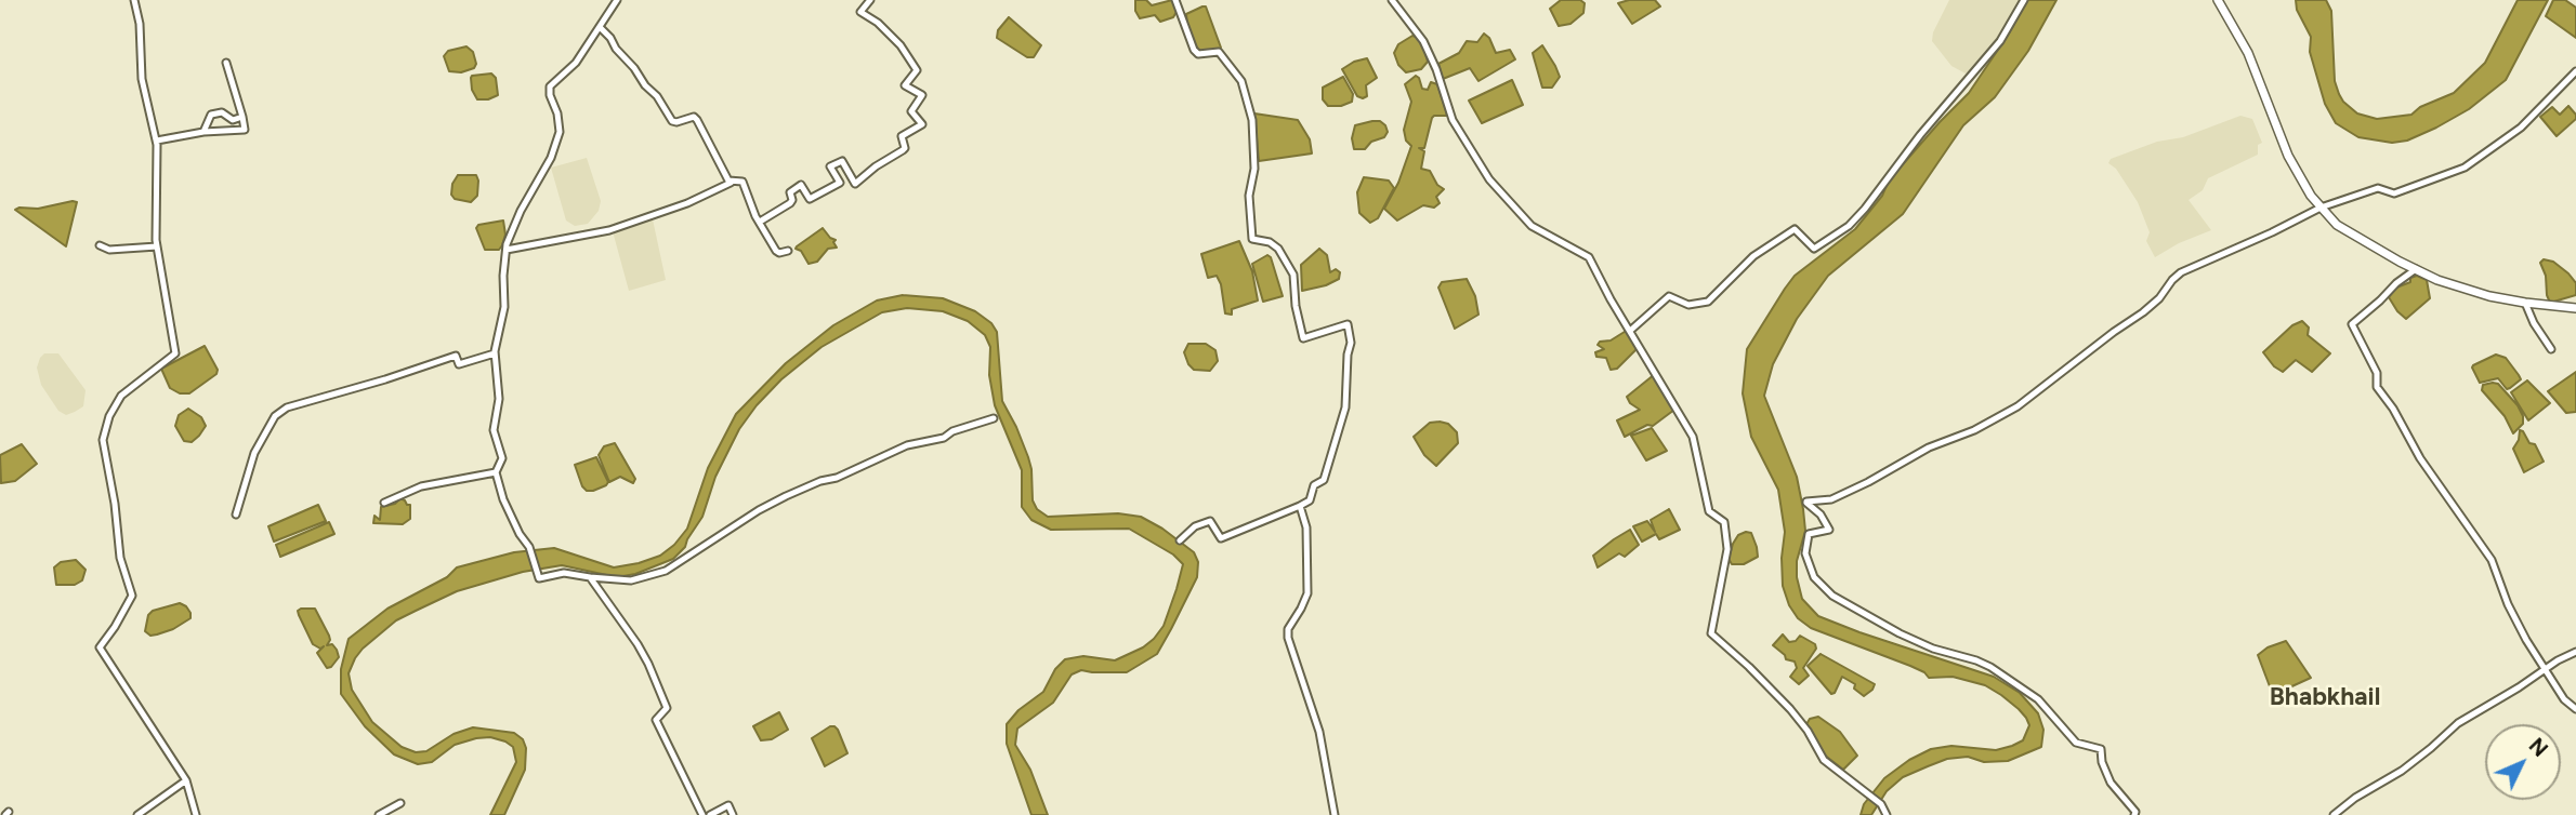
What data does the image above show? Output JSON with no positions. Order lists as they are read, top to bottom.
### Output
{
  "districts": ["Bhabkhail"],
  "north": "top right"
}
